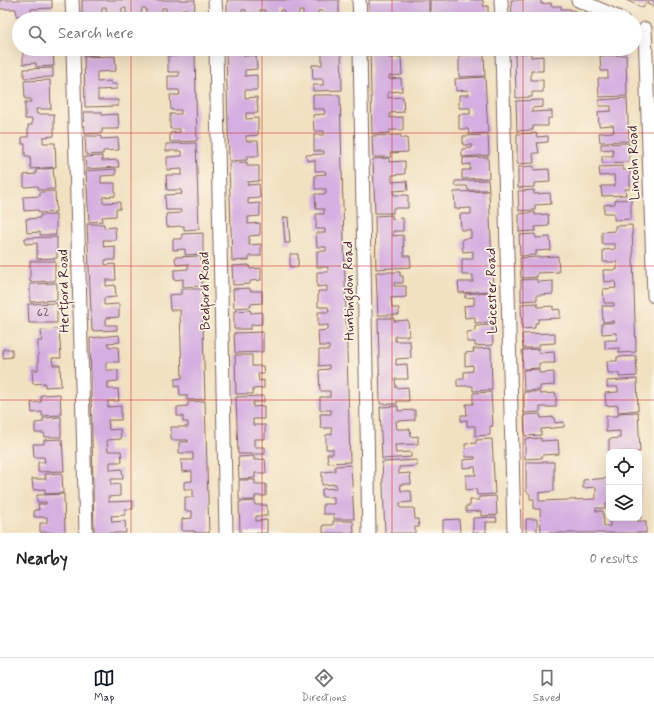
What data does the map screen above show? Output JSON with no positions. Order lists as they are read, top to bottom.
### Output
{
  "streets": {
    "street": [
      "Lincoln Road",
      "Hertford Road",
      "Bedford Road",
      "Huntingdon Road",
      "Leicester Road"
    ]
  },
  "house_numbers": ["62"],
  "page": {
    "search": "Search here",
    "heading": ["Nearby", "0 results"],
    "nav": ["Map", "Directions", "Saved"]
  }
}
